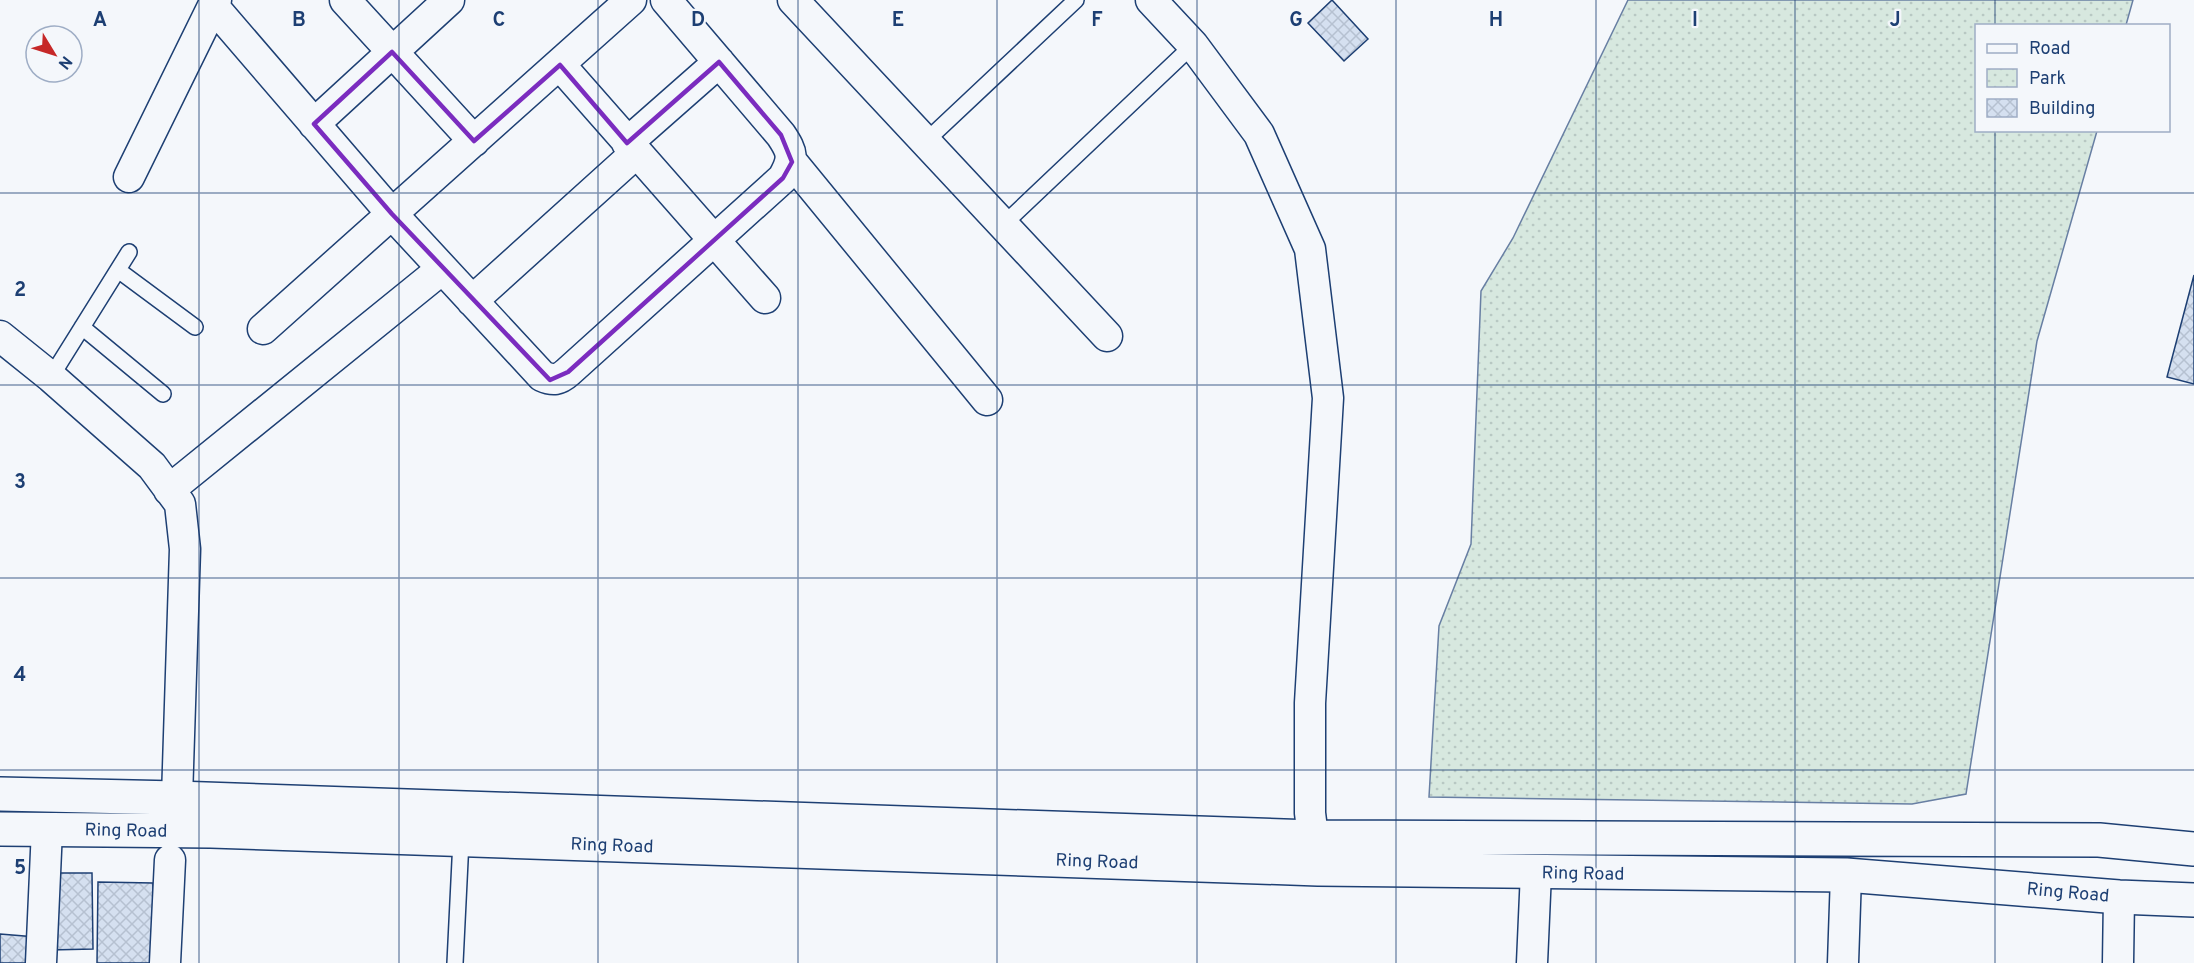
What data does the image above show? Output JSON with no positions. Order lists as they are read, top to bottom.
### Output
{
  "streets": {
    "street": ["Ring Road"]
  },
  "legend": ["Road", "Park", "Building"],
  "north": "bottom right",
  "grid": {
    "columns": [
      "A",
      "B",
      "C",
      "D",
      "E",
      "F",
      "G",
      "H",
      "I",
      "J"
    ],
    "rows": [
      "2",
      "3",
      "4",
      "5"
    ]
  }
}
